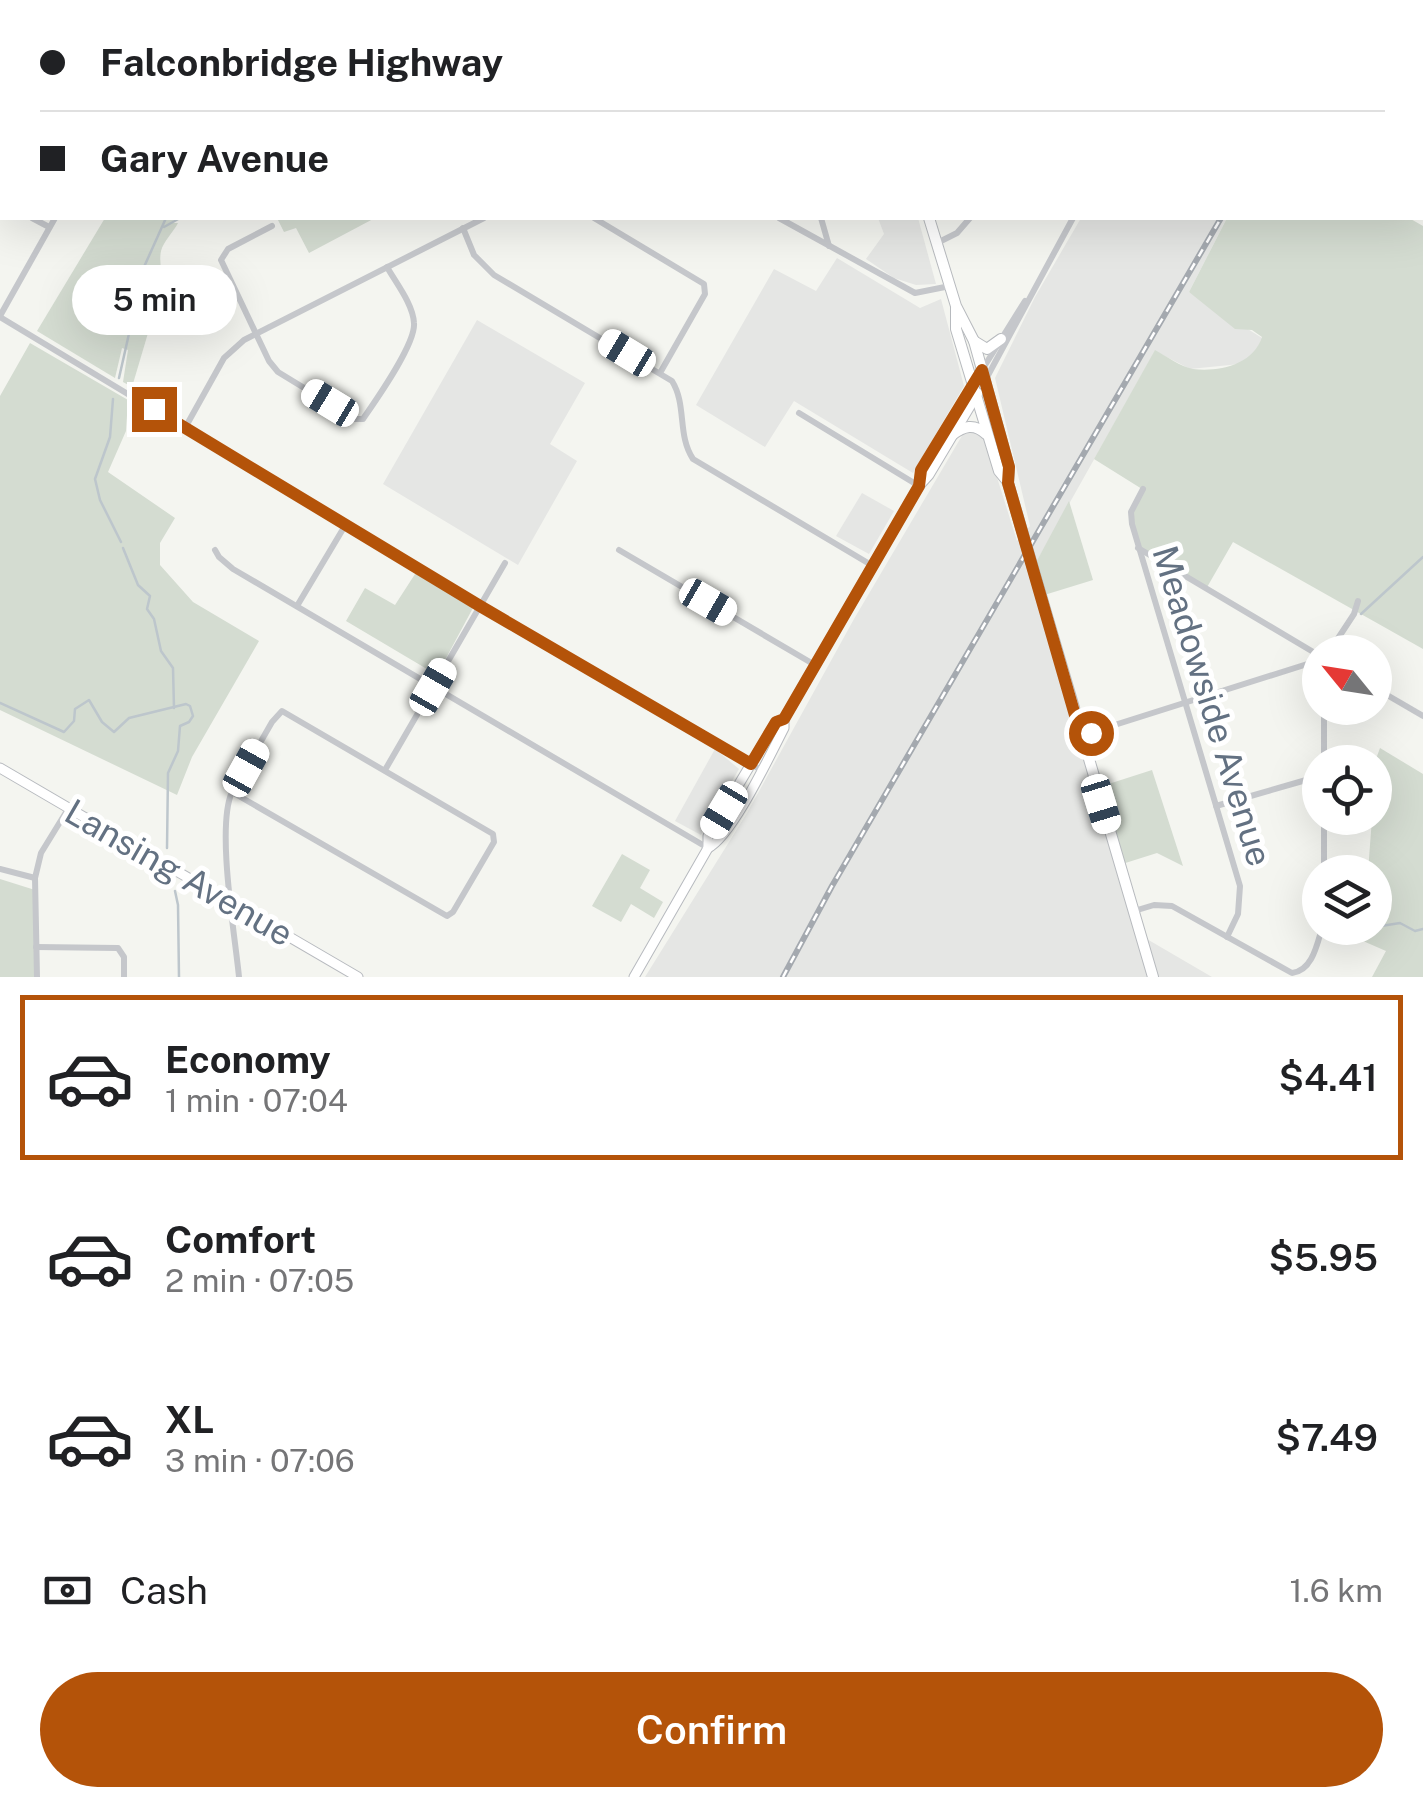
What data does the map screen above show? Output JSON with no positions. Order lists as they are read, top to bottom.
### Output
{
  "streets": {
    "main road": ["Lansing Avenue"],
    "street": ["Meadowside Avenue"]
  },
  "north": "top left",
  "page": {
    "banner": ["Falconbridge Highway", "Gary Avenue"],
    "bubble": "5 min",
    "list": [
      {
        "name": "Economy",
        "note": "1 min · 07:04",
        "value": "$4.41"
      },
      {
        "name": "Comfort",
        "note": "2 min · 07:05",
        "value": "$5.95"
      },
      {
        "name": "XL",
        "note": "3 min · 07:06",
        "value": "$7.49"
      }
    ],
    "pay": ["Cash", "1.6 km"],
    "buttons": "Confirm"
  }
}
